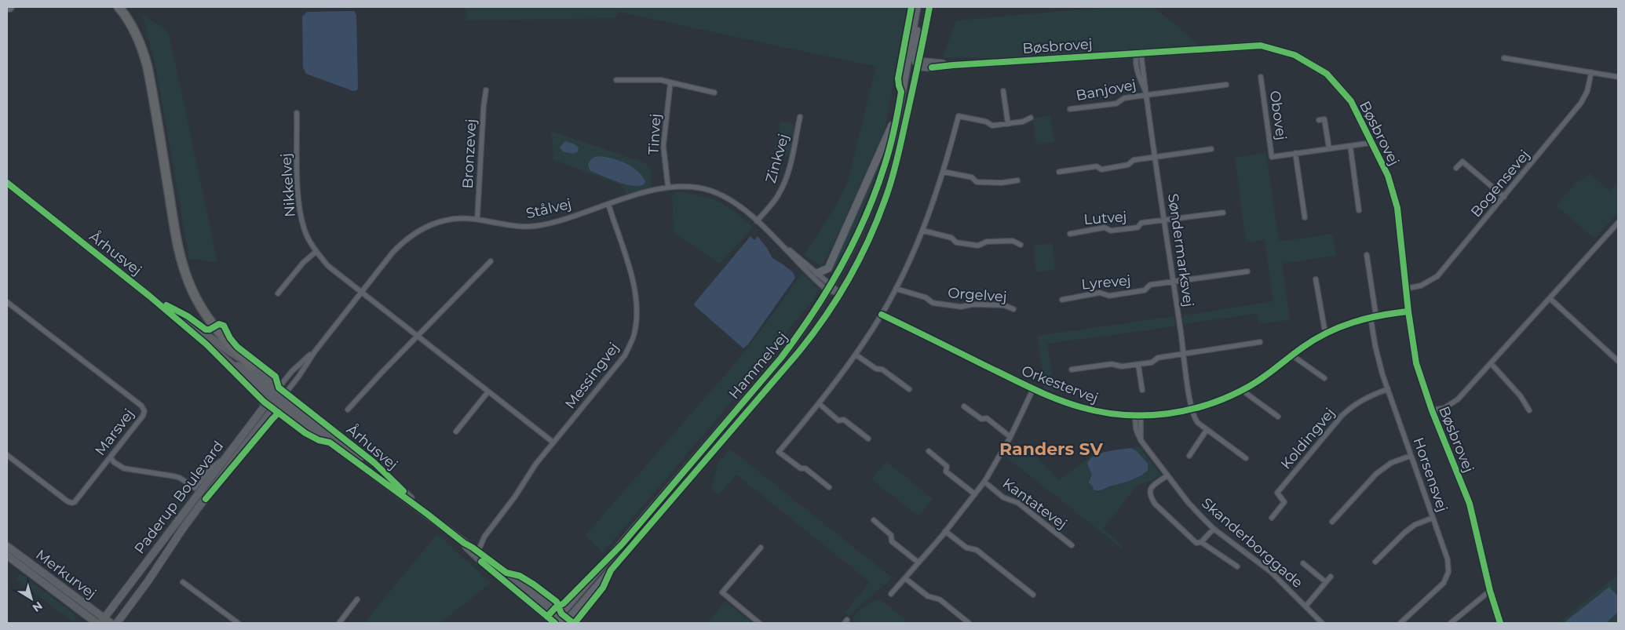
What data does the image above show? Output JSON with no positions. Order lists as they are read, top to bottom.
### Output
{
  "streets": {
    "main road": ["Hammelvej"],
    "street": [
      "Bøsbrovej",
      "Banjovej",
      "Obovej",
      "Tinvej",
      "Bronzevej",
      "Zinkvej",
      "Bogensevej",
      "Nikkelvej",
      "Stålvej",
      "Lutvej",
      "Søndermarksvej",
      "Århusvej",
      "Lyrevej",
      "Orgelvej",
      "Messingvej",
      "Orkestervej",
      "Marsvej",
      "Koldingvej",
      "Horsensvej",
      "Paderup Boulevard",
      "Kantatevej",
      "Skanderborggade",
      "Merkurvej"
    ]
  },
  "crossings": [
    ["Bøsbrovej", "Obovej"],
    ["Bøsbrovej", "Bogensevej"],
    ["Bøsbrovej", "Søndermarksvej"],
    ["Bøsbrovej", "Hammelvej"],
    ["Bøsbrovej", "Orkestervej"],
    ["Banjovej", "Søndermarksvej"],
    ["Tinvej", "Stålvej"],
    ["Bronzevej", "Stålvej"],
    ["Zinkvej", "Stålvej"],
    ["Nikkelvej", "Stålvej"],
    ["Stålvej", "Århusvej"],
    ["Stålvej", "Hammelvej"],
    ["Stålvej", "Messingvej"],
    ["Stålvej", "Paderup Boulevard"],
    ["Lutvej", "Søndermarksvej"],
    ["Søndermarksvej", "Lyrevej"],
    ["Søndermarksvej", "Orkestervej"],
    ["Århusvej", "Hammelvej"],
    ["Århusvej", "Messingvej"],
    ["Århusvej", "Paderup Boulevard"],
    ["Orkestervej", "Horsensvej"],
    ["Orkestervej", "Kantatevej"],
    ["Orkestervej", "Skanderborggade"],
    ["Koldingvej", "Horsensvej"],
    ["Paderup Boulevard", "Merkurvej"]
  ],
  "districts": ["Randers SV"],
  "north": "bottom right"
}
